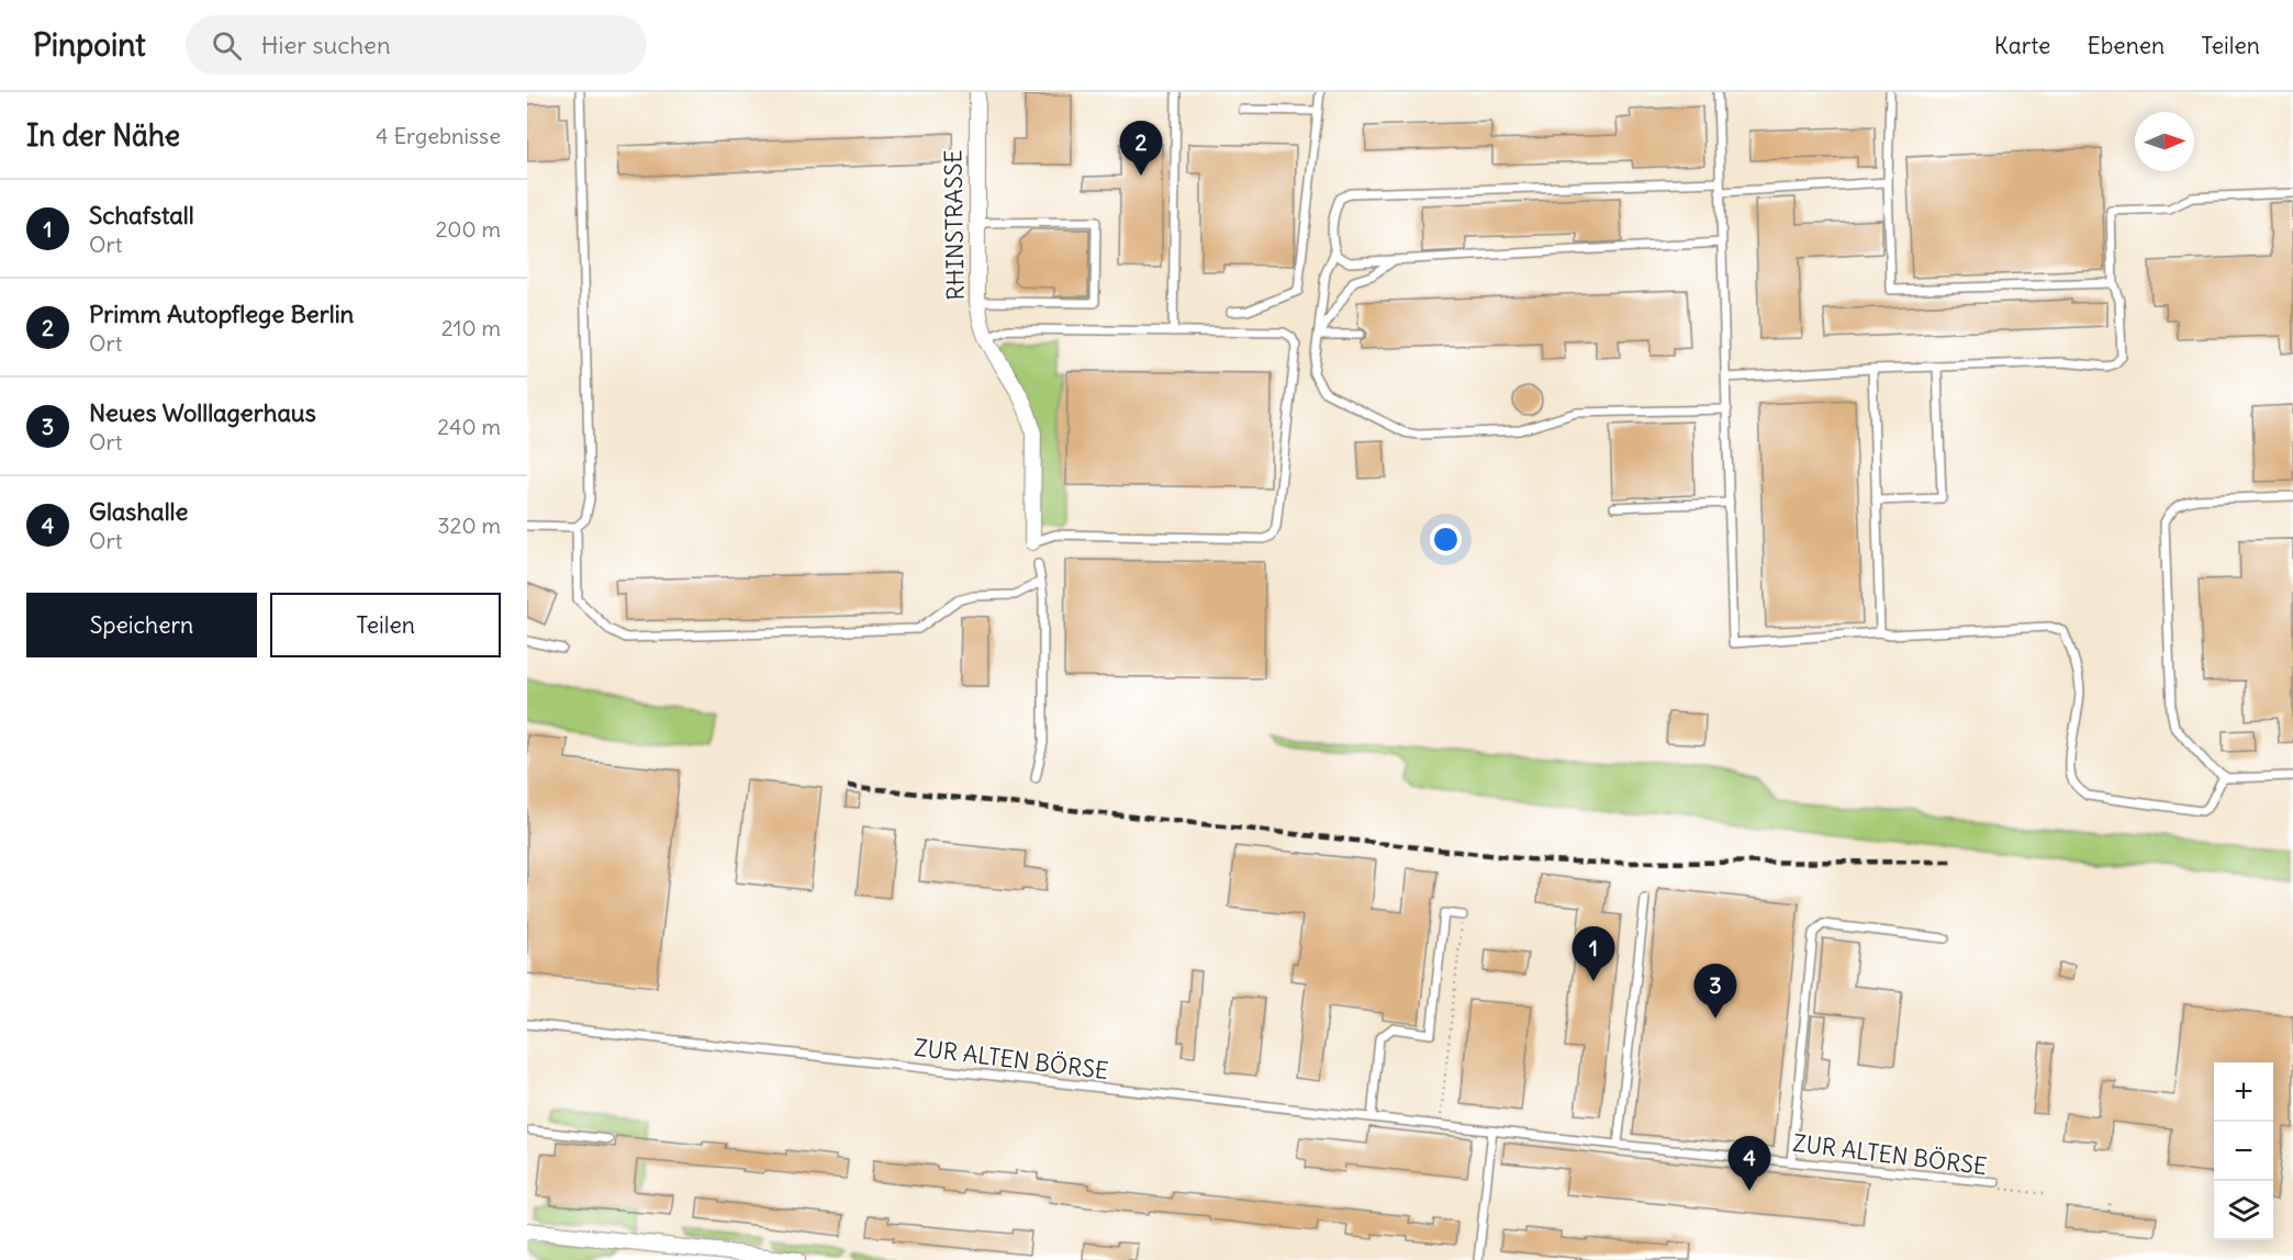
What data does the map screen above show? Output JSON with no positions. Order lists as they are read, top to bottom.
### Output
{
  "streets": {
    "street": ["RHINSTRASSE"],
    "lane": ["ZUR ALTEN BÖRSE"]
  },
  "north": "right",
  "page": {
    "header": "Pinpoint",
    "search": "Hier suchen",
    "nav": ["Karte", "Ebenen", "Teilen"],
    "heading": ["In der Nähe", "4 Ergebnisse"],
    "pins": [
      "2",
      "1",
      "3",
      "4"
    ],
    "list": [
      {
        "mark": "1",
        "name": "Schafstall",
        "note": "Ort",
        "value": "200 m"
      },
      {
        "mark": "2",
        "name": "Primm Autopflege Berlin",
        "note": "Ort",
        "value": "210 m"
      },
      {
        "mark": "3",
        "name": "Neues Wolllagerhaus",
        "note": "Ort",
        "value": "240 m"
      },
      {
        "mark": "4",
        "name": "Glashalle",
        "note": "Ort",
        "value": "320 m"
      }
    ],
    "buttons": ["Speichern", "Teilen"],
    "map_buttons": ["+", "−"]
  }
}
